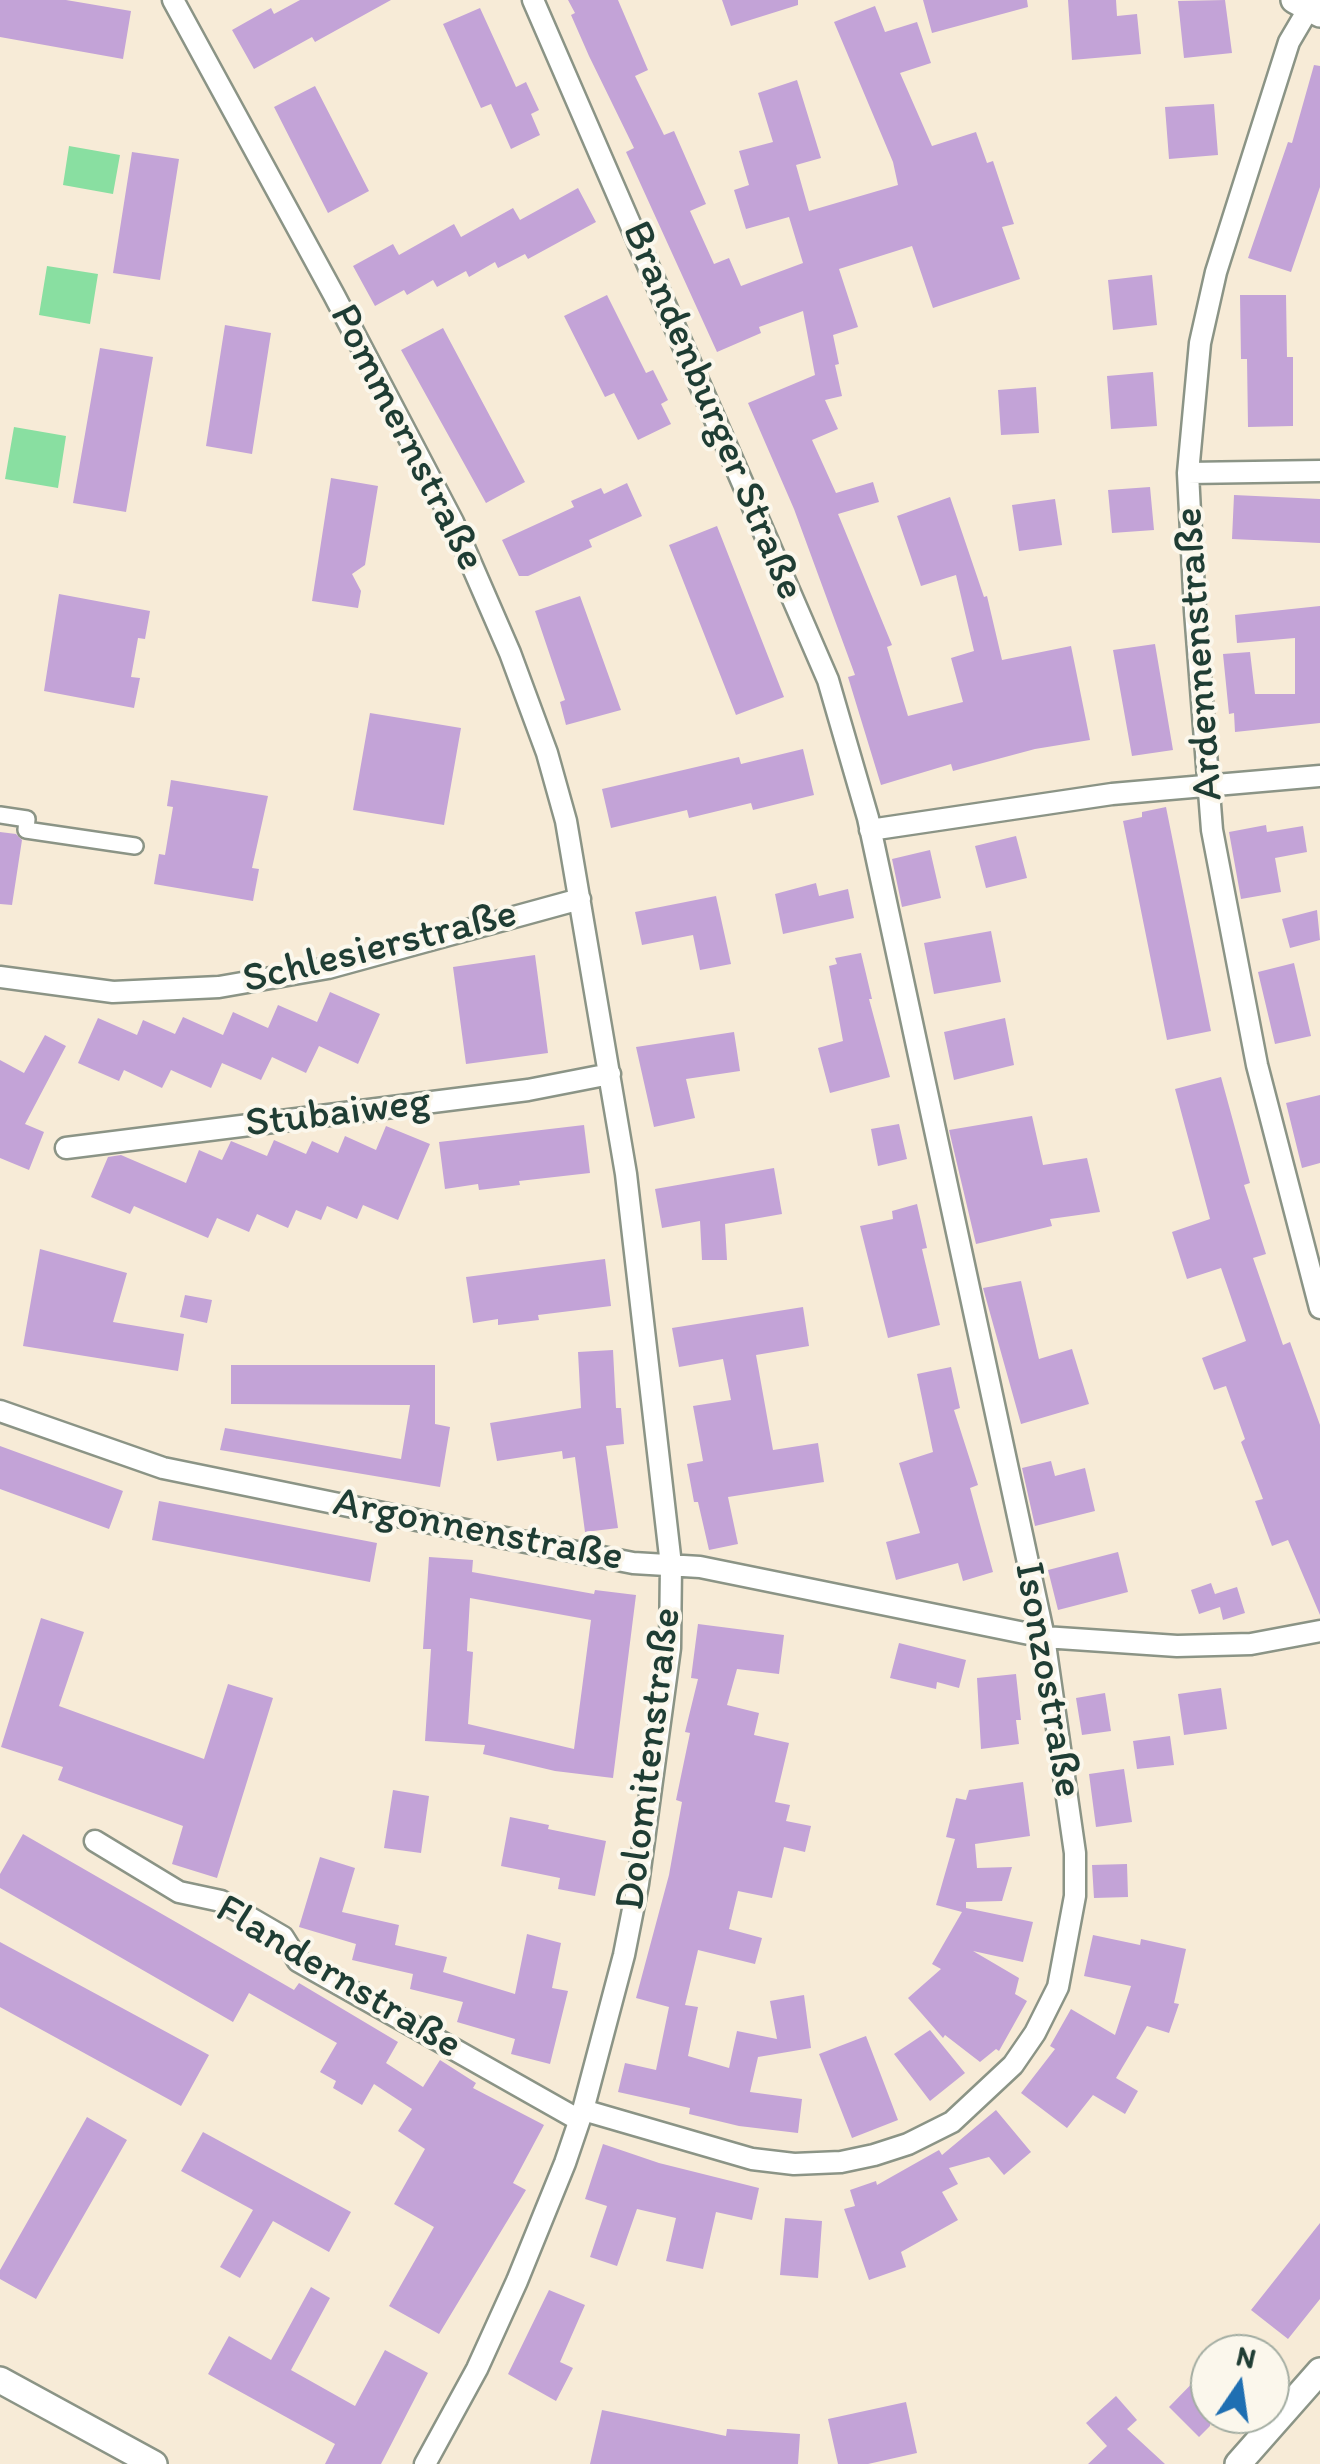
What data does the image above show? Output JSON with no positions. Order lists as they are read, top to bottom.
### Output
{
  "streets": {
    "street": [
      "Brandenburger Straße",
      "Pommernstraße",
      "Ardennenstraße",
      "Schlesierstraße",
      "Stubaiweg",
      "Argonnenstraße",
      "Isonzostraße",
      "Dolomitenstraße",
      "Flandernstraße"
    ]
  },
  "crossings": [
    ["Brandenburger Straße", "Isonzostraße"],
    ["Pommernstraße", "Schlesierstraße"],
    ["Pommernstraße", "Dolomitenstraße"],
    ["Schlesierstraße", "Dolomitenstraße"],
    ["Stubaiweg", "Dolomitenstraße"],
    ["Argonnenstraße", "Isonzostraße"],
    ["Argonnenstraße", "Dolomitenstraße"],
    ["Isonzostraße", "Dolomitenstraße"],
    ["Isonzostraße", "Flandernstraße"],
    ["Dolomitenstraße", "Flandernstraße"]
  ],
  "north": "top"
}
